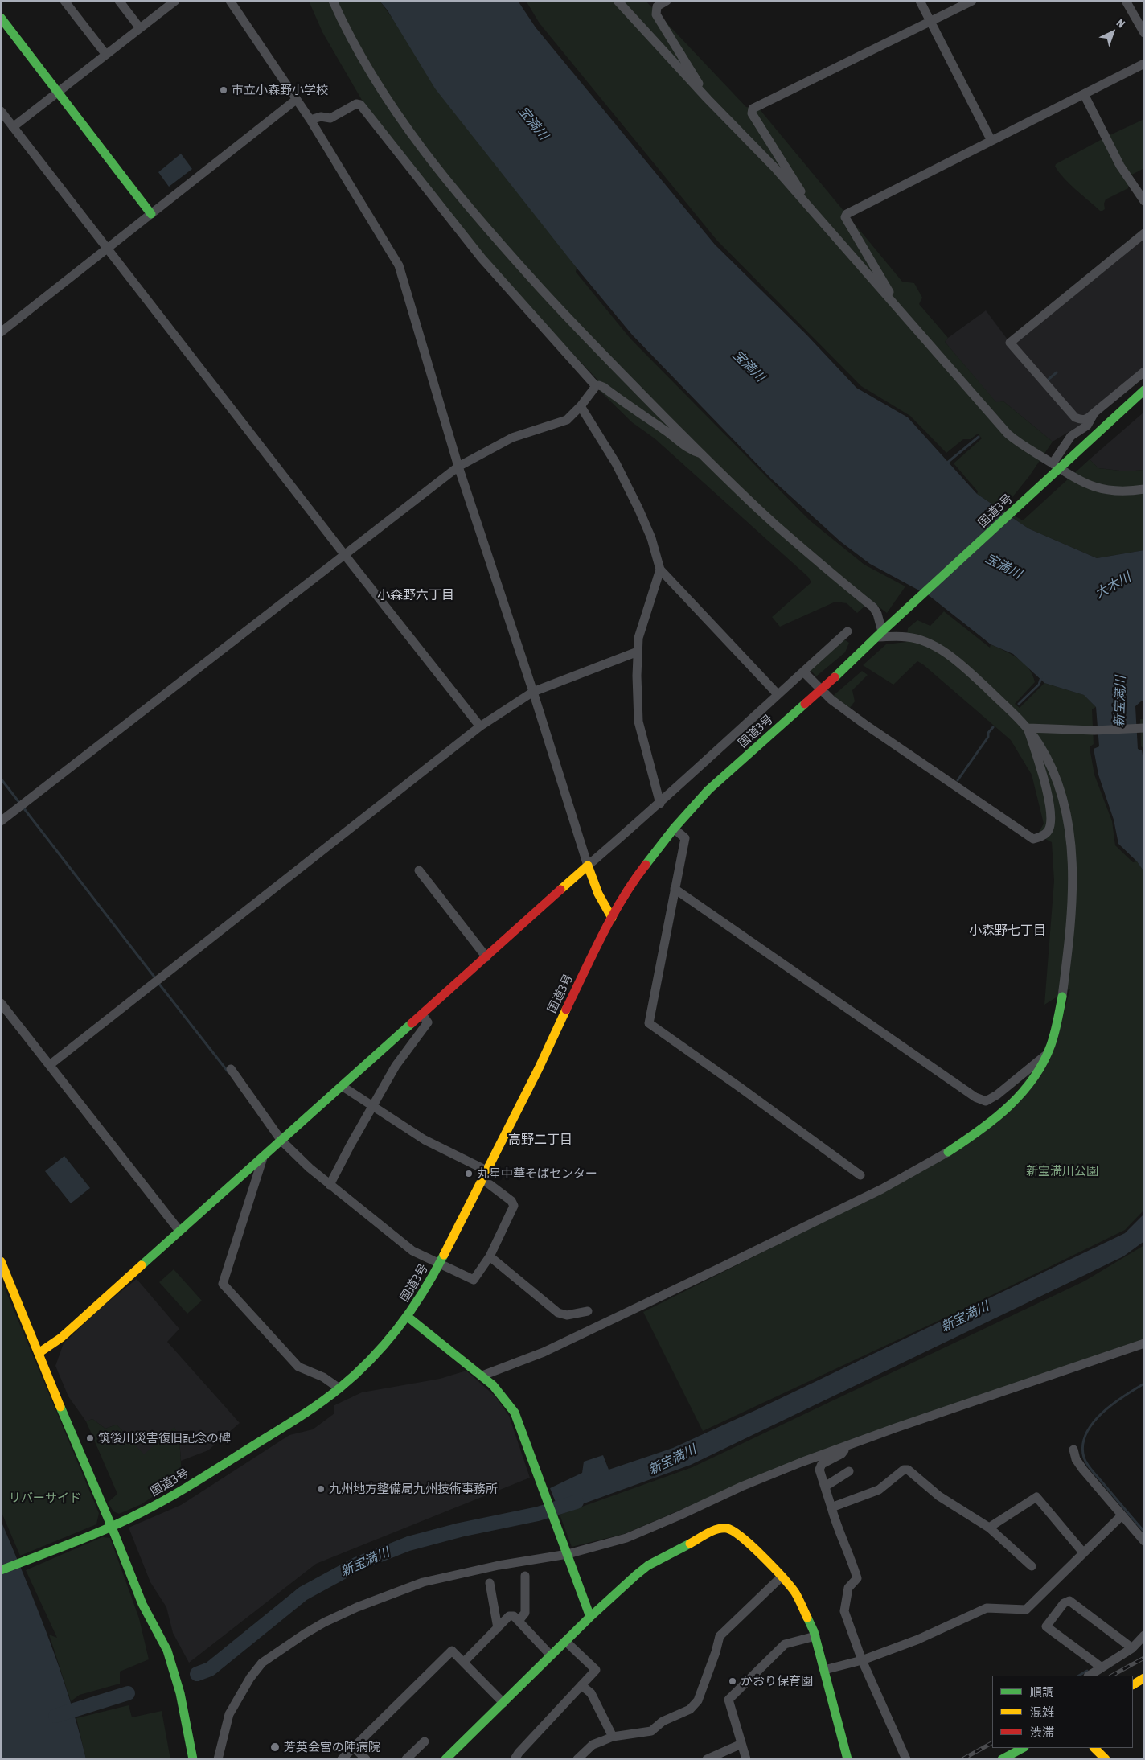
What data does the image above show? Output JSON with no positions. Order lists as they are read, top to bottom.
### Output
{
  "streets": {
    "main road": ["国道3号"]
  },
  "districts": ["小森野六丁目", "小森野七丁目", "高野二丁目"],
  "water": ["宝満川", "大木川", "新宝満川"],
  "parks": ["新宝満川公園", "リバーサイド"],
  "places": [
    "市立小森野小学校",
    "丸星中華そばセンター",
    "筑後川災害復旧記念の碑",
    "九州地方整備局九州技術事務所",
    "かおり保育園",
    "芳英会宮の陣病院"
  ],
  "legend": ["順調", "混雑", "渋滞"],
  "north": "top right"
}
